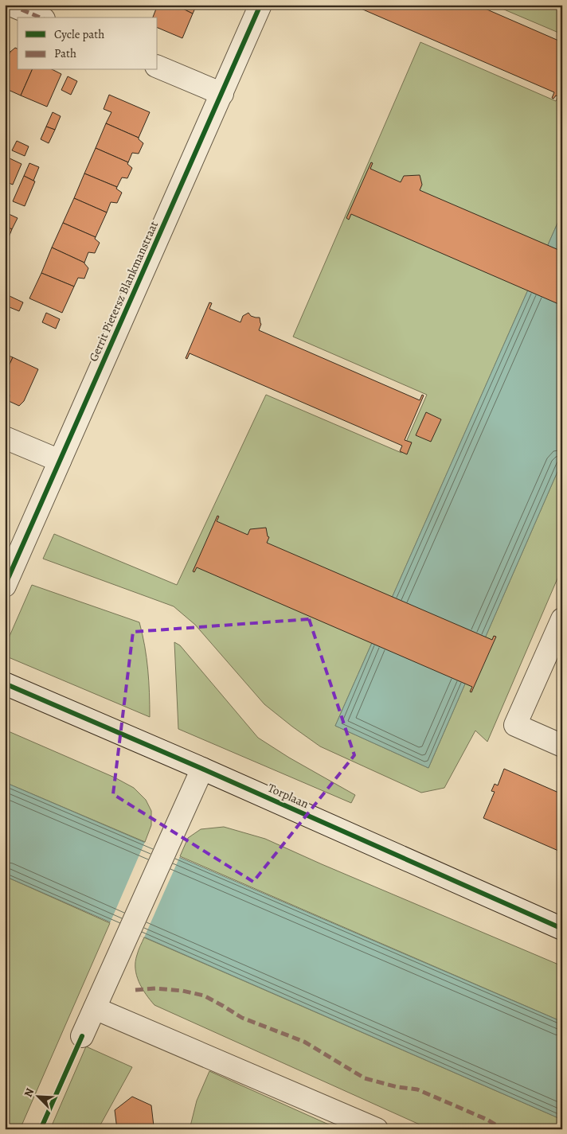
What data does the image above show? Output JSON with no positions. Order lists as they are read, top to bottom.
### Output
{
  "streets": {
    "street": ["Gerrit Pietersz Blankmanstraat", "Torplaan"]
  },
  "legend": ["Cycle path", "Path"],
  "north": "top left"
}
